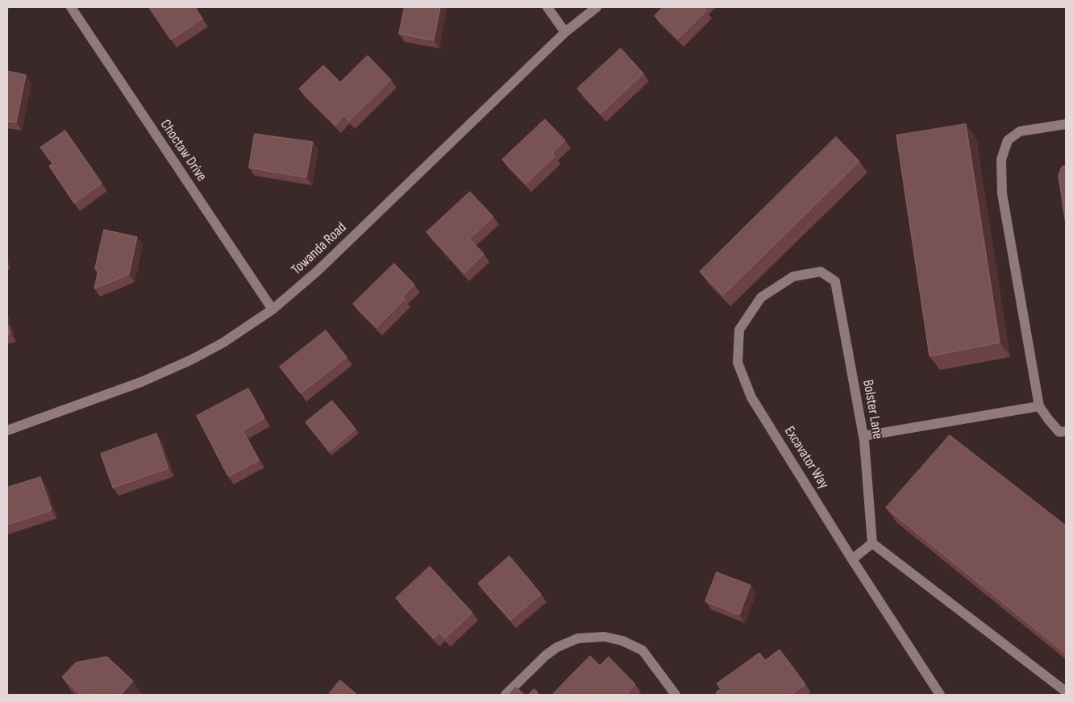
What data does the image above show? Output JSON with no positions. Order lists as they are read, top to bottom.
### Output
{
  "streets": {
    "street": [
      "Choctaw Drive",
      "Towanda Road",
      "Bolster Lane",
      "Excavator Way"
    ]
  },
  "crossings": [
    ["Choctaw Drive", "Towanda Road"],
    ["Bolster Lane", "Excavator Way"]
  ]
}
